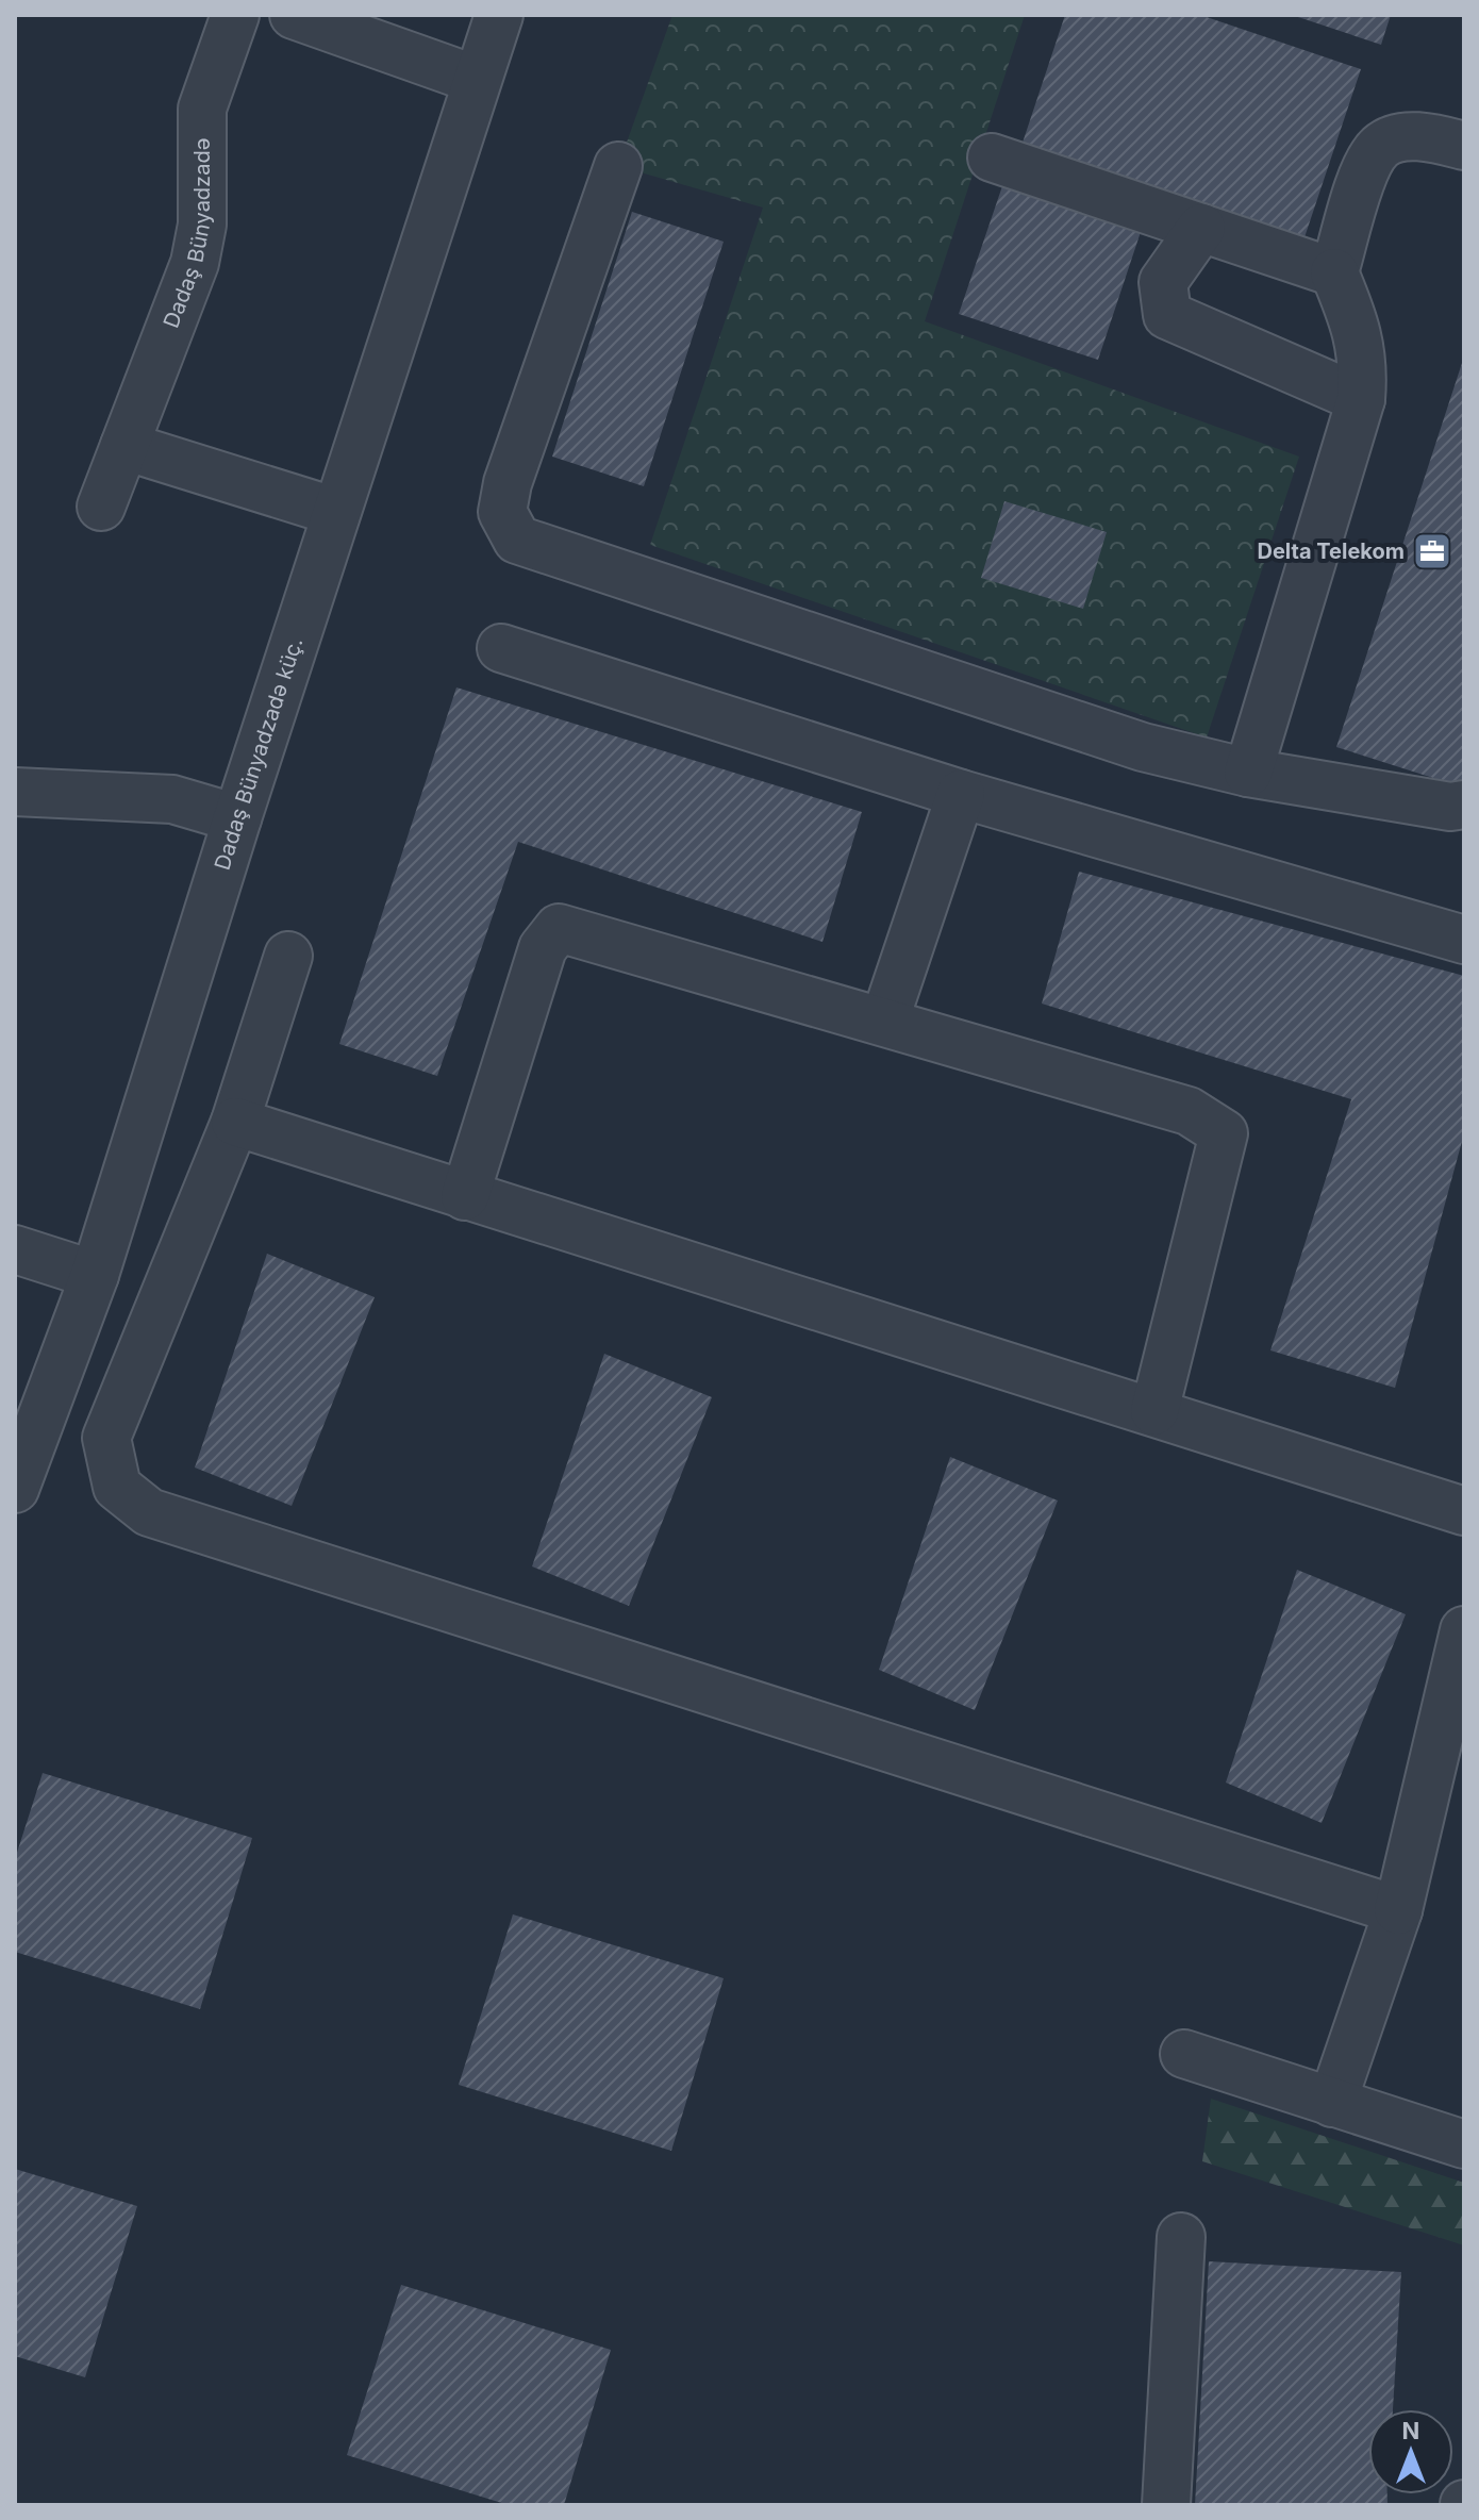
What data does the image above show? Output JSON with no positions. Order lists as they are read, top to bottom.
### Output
{
  "streets": {
    "street": ["Dadaş Bünyadzadə", "Dadaş Bünyadzadə küç."]
  },
  "places": {
    "office": ["Delta Telekom"]
  },
  "north": "top"
}
